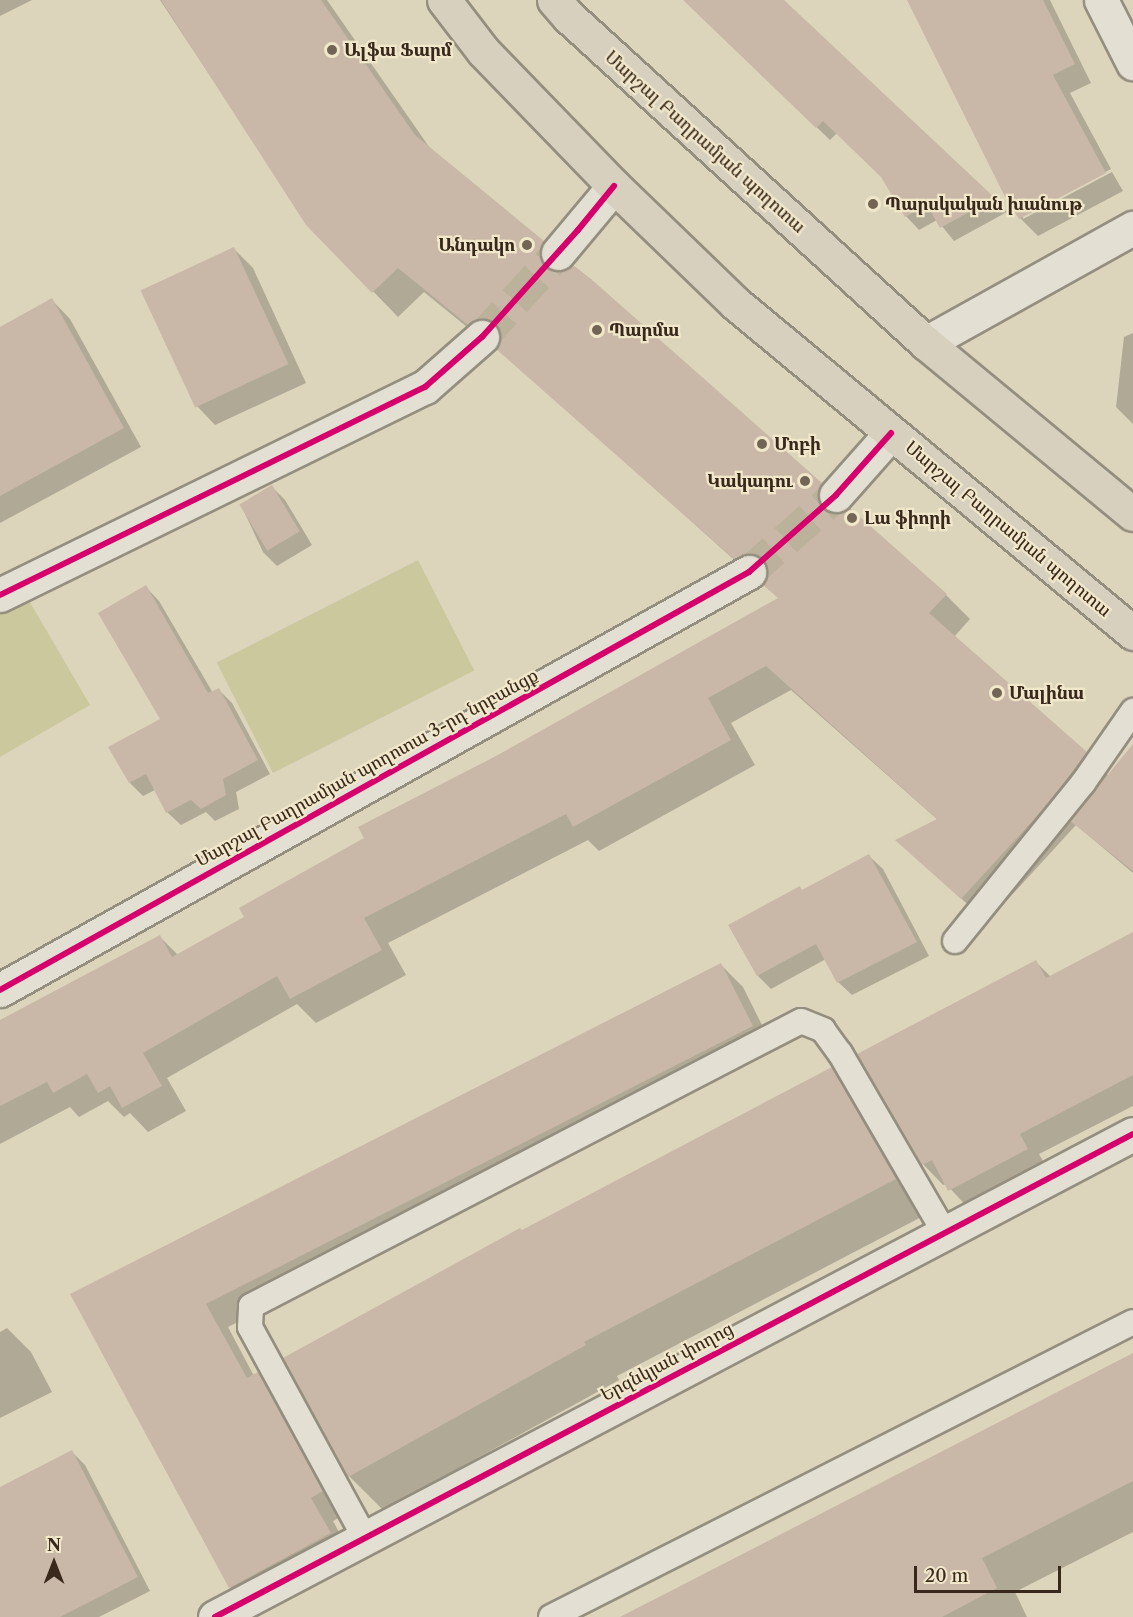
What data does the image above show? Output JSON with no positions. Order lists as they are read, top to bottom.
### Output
{
  "streets": {
    "main road": ["Մարշալ Բաղրամյան պողոտա"],
    "street": ["Մարշալ Բաղրամյան պողոտա 3-րդ նրբանցք", "Երզնկյան փողոց"]
  },
  "places": [
    "Ալֆա Ֆարմ",
    "Պարսկական խանութ",
    "Անդակո",
    "Պարմա",
    "Մոբի",
    "Կակադու",
    "Լա ֆիորի",
    "Մալինա"
  ],
  "scale_bar": "20 m",
  "north": "top"
}
